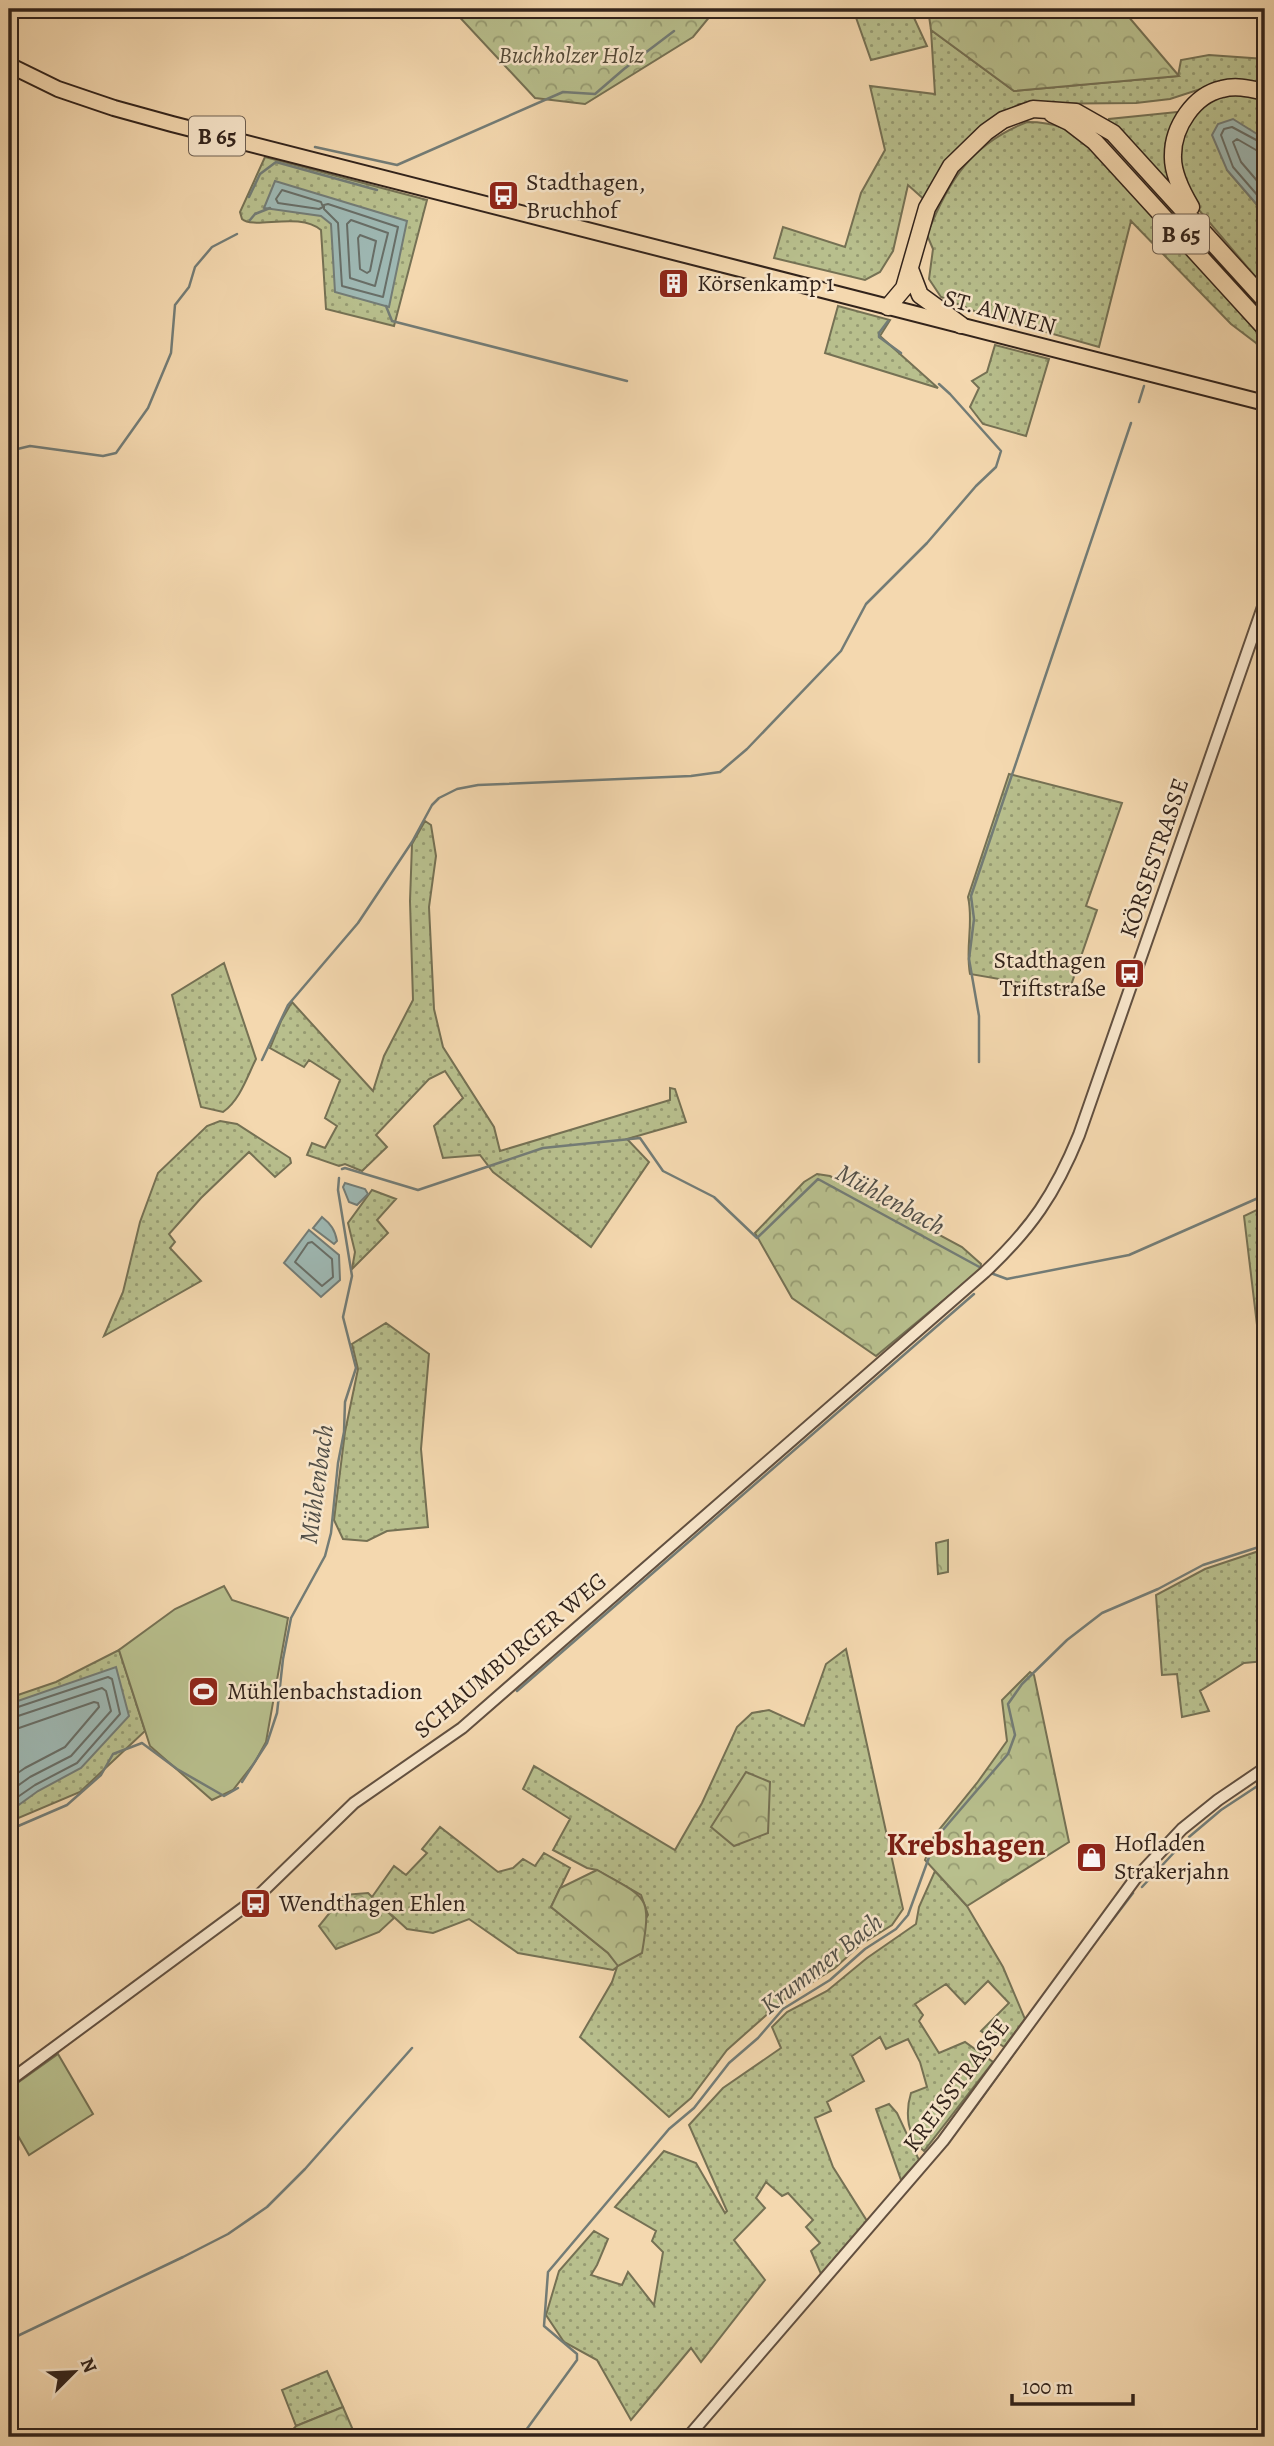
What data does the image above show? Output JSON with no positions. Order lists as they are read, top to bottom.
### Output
{
  "streets": {
    "highway": ["B 65"],
    "main road": ["ST. ANNEN"],
    "street": ["KÖRSESTRASSE", "SCHAUMBURGER WEG", "KREISSTRASSE"]
  },
  "crossings": [
    ["B 65", "ST. ANNEN"],
    ["KÖRSESTRASSE", "SCHAUMBURGER WEG"]
  ],
  "districts": ["Krebshagen"],
  "water": ["Mühlenbach", "Krummer Bach"],
  "parks": ["Buchholzer Holz"],
  "places": {
    "bus stop": ["Stadthagen, Bruchhof", "Stadthagen Triftstraße", "Wendthagen Ehlen"],
    "building": ["Körsenkamp 1"],
    "sports": ["Mühlenbachstadion"],
    "shop": ["Hofladen Strakerjahn"]
  },
  "scale_bar": "100 m",
  "north": "top right"
}
